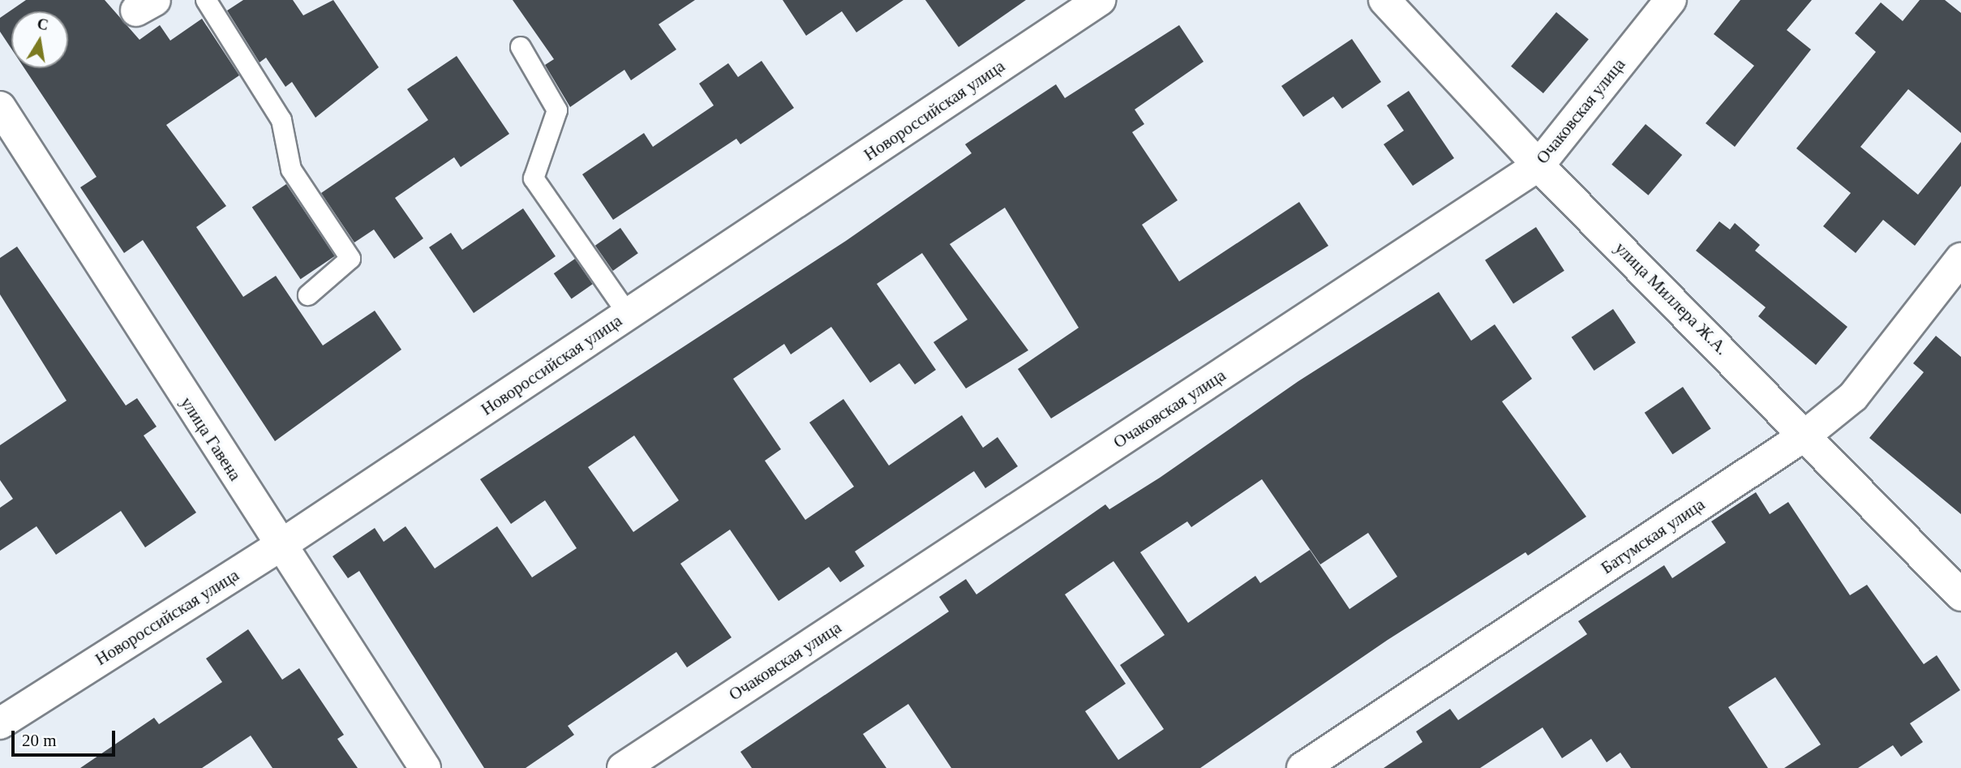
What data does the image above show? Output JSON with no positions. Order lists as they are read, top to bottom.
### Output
{
  "streets": {
    "street": [
      "Новороссийская улица",
      "Очаковская улица",
      "улица Миллера Ж.А.",
      "улица Гавена",
      "Батумская улица"
    ]
  },
  "crossings": [
    ["Новороссийская улица", "улица Гавена"],
    ["Очаковская улица", "улица Миллера Ж.А."],
    ["улица Миллера Ж.А.", "Батумская улица"]
  ],
  "scale_bar": "20 m",
  "north": "top"
}
